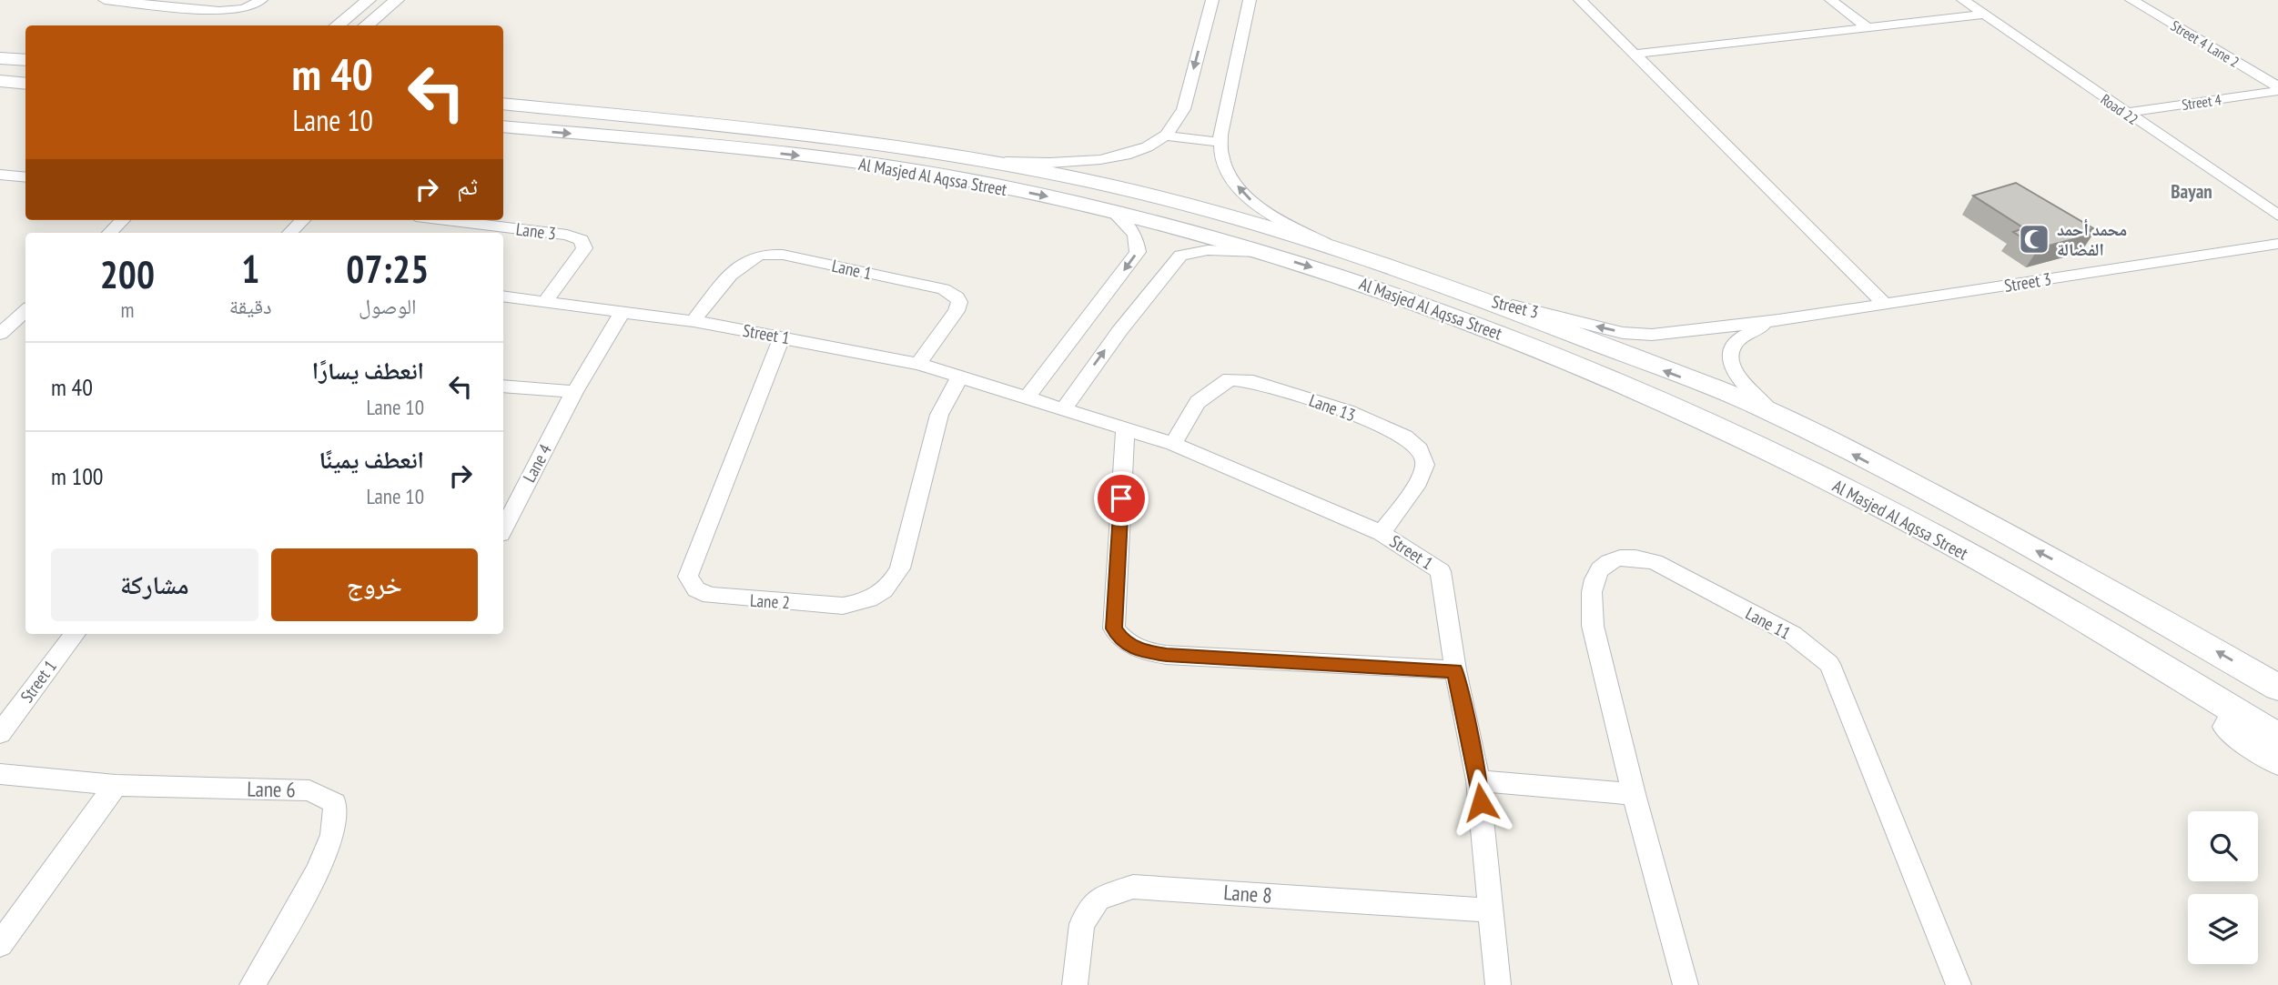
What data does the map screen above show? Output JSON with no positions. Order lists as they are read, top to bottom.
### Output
{
  "streets": {
    "main road": ["Al Masjed Al Aqssa Street"],
    "street": [
      "Street 4 Lane 2",
      "Street 4",
      "Road 22",
      "Lane 3",
      "Lane 1",
      "Street 3",
      "Street 1",
      "Lane 13",
      "Lane 4",
      "Lane 2",
      "Lane 11",
      "Lane 6",
      "Lane 8"
    ]
  },
  "crossings": [
    ["Street 4 Lane 2", "Street 4"],
    ["Street 4", "Road 22"],
    ["Al Masjed Al Aqssa Street", "Street 3"],
    ["Lane 3", "Street 1"],
    ["Lane 1", "Street 1"],
    ["Street 1", "Lane 13"],
    ["Street 1", "Lane 4"],
    ["Street 1", "Lane 2"],
    ["Street 1", "Lane 8"]
  ],
  "districts": ["Bayan"],
  "places": {
    "mosque": ["محمد أحمد الفضالة"]
  },
  "page": {
    "turn": ["40 m", "Lane 10"],
    "then": "ثم",
    "eta": [
      "07:25",
      "الوصول",
      "1",
      "دقيقة",
      "200",
      "m"
    ],
    "list": [
      {
        "name": "انعطف يسارًا",
        "note": "Lane 10",
        "value": "40 m"
      },
      {
        "name": "انعطف يمينًا",
        "note": "Lane 10",
        "value": "100 m"
      }
    ],
    "buttons": ["خروج", "مشاركة"]
  }
}
